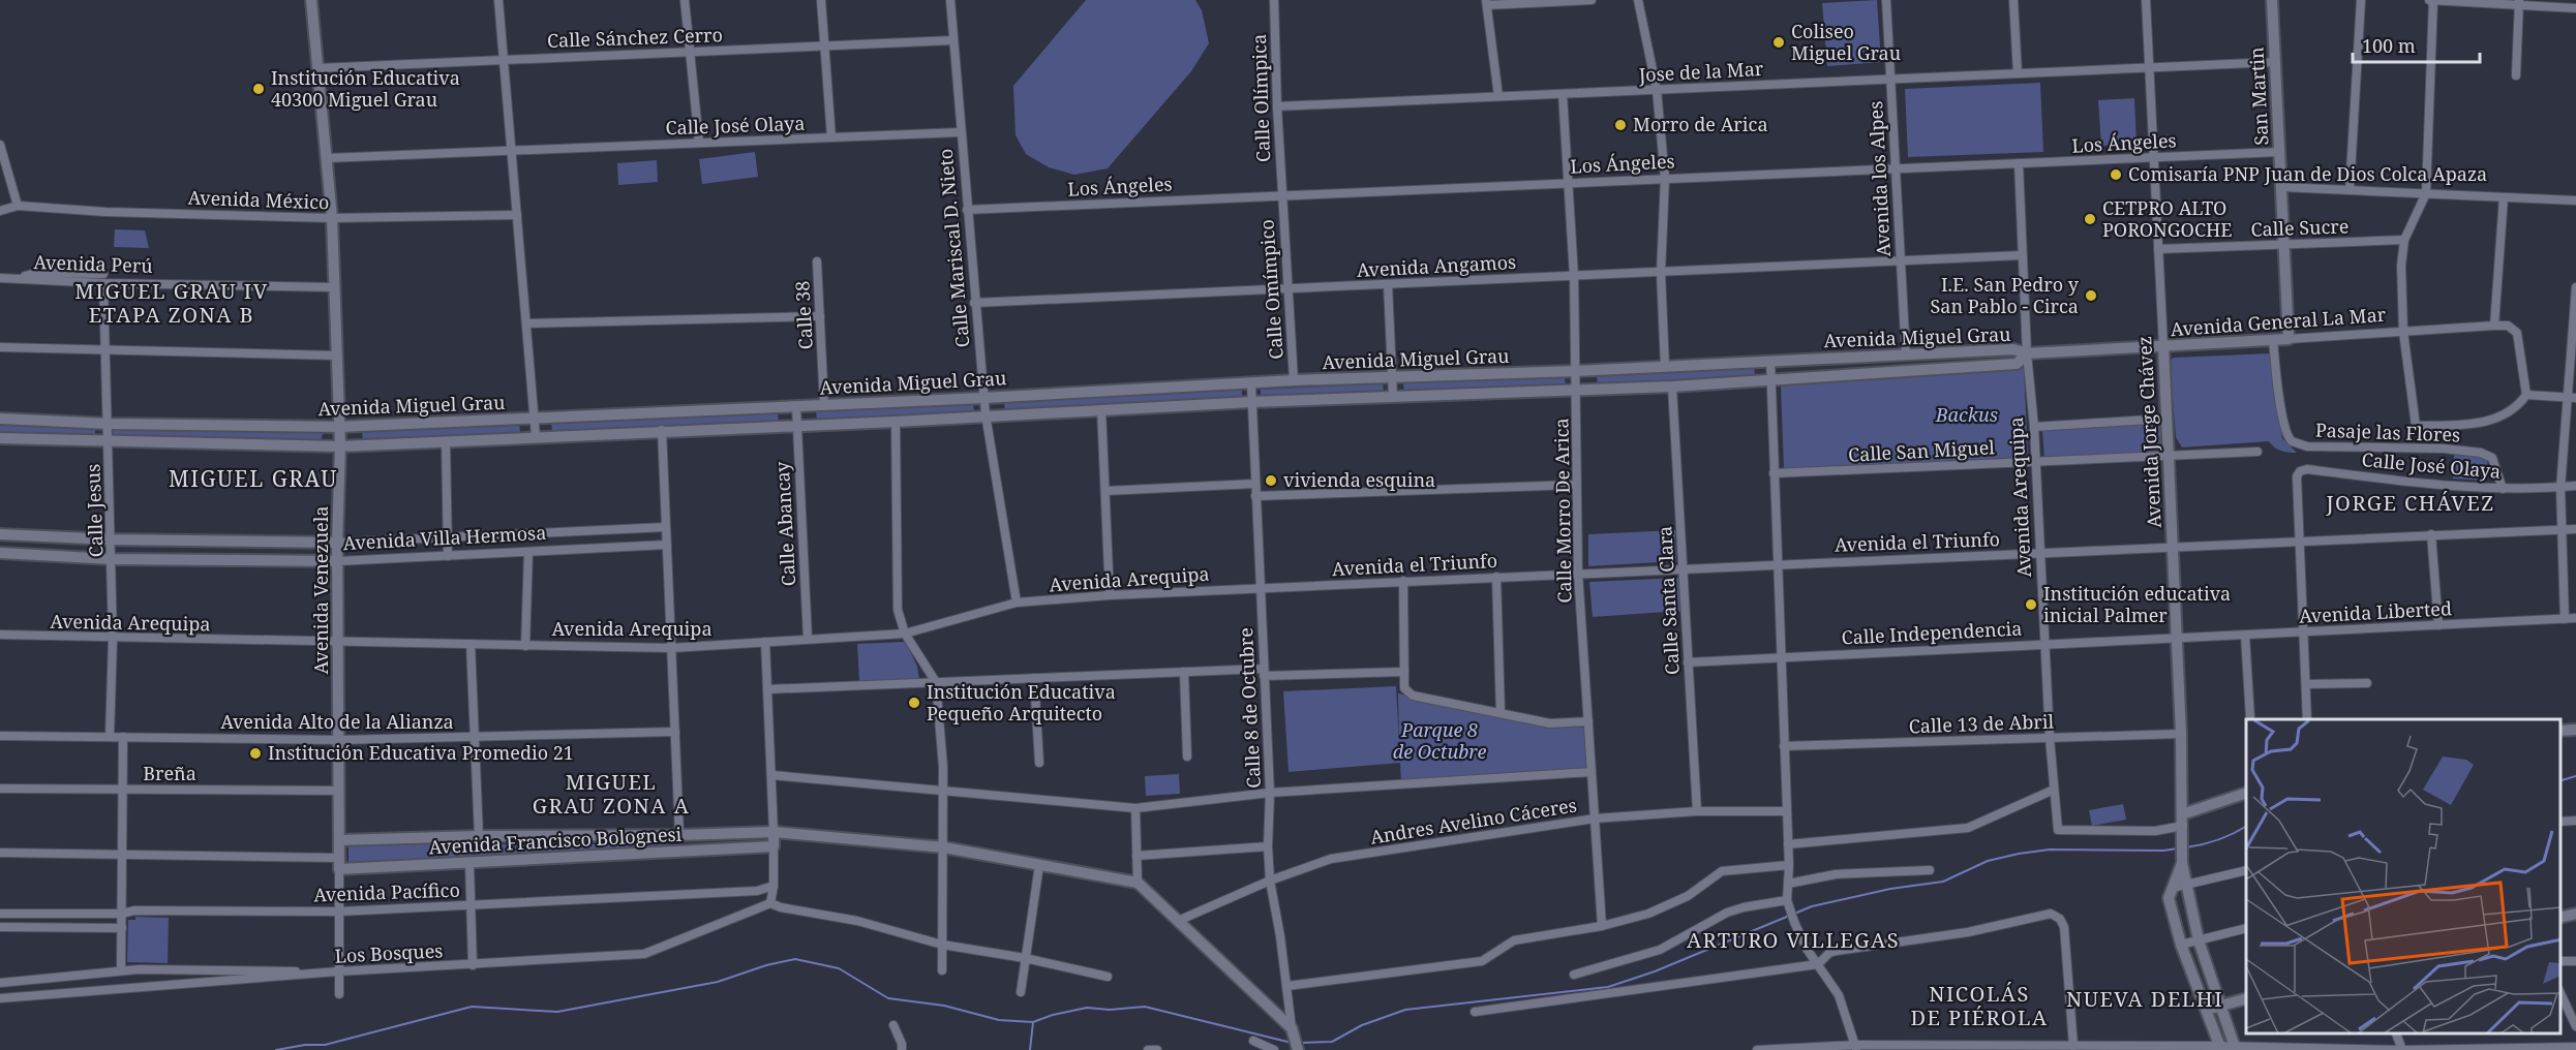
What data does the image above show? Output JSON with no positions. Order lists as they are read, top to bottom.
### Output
{
  "streets": {
    "street": [
      "Calle Sánchez Cerro",
      "Jose de la Mar",
      "San Martin",
      "Calle Olímpica",
      "Calle José Olaya",
      "Los Ángeles",
      "Avenida los Alpes",
      "Avenida México",
      "Calle Sucre",
      "Calle Mariscal D. Nieto",
      "Avenida Perú",
      "Avenida Angamos",
      "Calle Omímpico",
      "Calle 38",
      "Avenida General La Mar",
      "Avenida Miguel Grau",
      "Avenida Jorge Chávez",
      "Pasaje las Flores",
      "Calle San Miguel",
      "Avenida Arequipa",
      "Calle Jesus",
      "Calle Morro De Arica",
      "Calle Abancay",
      "Avenida Villa Hermosa",
      "Avenida el Triunfo",
      "Avenida Venezuela",
      "Calle Santa Clara",
      "Avenida Liberted",
      "Calle Independencia",
      "Calle 8 de Octubre",
      "Avenida Alto de la Alianza",
      "Calle 13 de Abril",
      "Breña",
      "Andres Avelino Cáceres",
      "Avenida Francisco Bolognesi",
      "Avenida Pacífico",
      "Los Bosques"
    ]
  },
  "crossings": [
    ["Calle Sánchez Cerro", "Calle Mariscal D. Nieto"],
    ["Calle Sánchez Cerro", "Avenida Venezuela"],
    ["Jose de la Mar", "San Martin"],
    ["Jose de la Mar", "Calle Olímpica"],
    ["Jose de la Mar", "Avenida los Alpes"],
    ["Jose de la Mar", "Avenida Jorge Chávez"],
    ["Jose de la Mar", "Calle Morro De Arica"],
    ["San Martin", "Los Ángeles"],
    ["San Martin", "Calle Sucre"],
    ["San Martin", "Avenida General La Mar"],
    ["Calle Olímpica", "Los Ángeles"],
    ["Calle Olímpica", "Calle Omímpico"],
    ["Calle José Olaya", "Calle Mariscal D. Nieto"],
    ["Calle José Olaya", "Pasaje las Flores"],
    ["Calle José Olaya", "Avenida el Triunfo"],
    ["Calle José Olaya", "Avenida Venezuela"],
    ["Los Ángeles", "Avenida los Alpes"],
    ["Los Ángeles", "Calle Mariscal D. Nieto"],
    ["Los Ángeles", "Calle Omímpico"],
    ["Los Ángeles", "Avenida Jorge Chávez"],
    ["Los Ángeles", "Avenida Arequipa"],
    ["Los Ángeles", "Calle Morro De Arica"],
    ["Avenida los Alpes", "Avenida Angamos"],
    ["Avenida los Alpes", "Avenida Miguel Grau"],
    ["Avenida México", "Avenida Venezuela"],
    ["Calle Sucre", "Avenida Jorge Chávez"],
    ["Calle Mariscal D. Nieto", "Avenida Angamos"],
    ["Calle Mariscal D. Nieto", "Avenida Miguel Grau"],
    ["Calle Mariscal D. Nieto", "Avenida Arequipa"],
    ["Avenida Perú", "Calle Jesus"],
    ["Avenida Perú", "Avenida Venezuela"],
    ["Avenida Angamos", "Calle Omímpico"],
    ["Avenida Angamos", "Calle Morro De Arica"],
    ["Calle Omímpico", "Avenida Miguel Grau"],
    ["Calle 38", "Avenida Miguel Grau"],
    ["Avenida General La Mar", "Avenida Miguel Grau"],
    ["Avenida General La Mar", "Avenida Jorge Chávez"],
    ["Avenida General La Mar", "Pasaje las Flores"],
    ["Avenida General La Mar", "Avenida Arequipa"],
    ["Avenida Miguel Grau", "Avenida Arequipa"],
    ["Avenida Miguel Grau", "Calle Jesus"],
    ["Avenida Miguel Grau", "Calle Morro De Arica"],
    ["Avenida Miguel Grau", "Calle Abancay"],
    ["Avenida Miguel Grau", "Avenida Venezuela"],
    ["Avenida Miguel Grau", "Calle Santa Clara"],
    ["Avenida Miguel Grau", "Calle 8 de Octubre"],
    ["Avenida Jorge Chávez", "Calle San Miguel"],
    ["Avenida Jorge Chávez", "Avenida Arequipa"],
    ["Avenida Jorge Chávez", "Avenida el Triunfo"],
    ["Avenida Jorge Chávez", "Avenida Liberted"],
    ["Avenida Jorge Chávez", "Calle Independencia"],
    ["Avenida Jorge Chávez", "Calle 13 de Abril"],
    ["Calle San Miguel", "Avenida Arequipa"],
    ["Avenida Arequipa", "Calle Jesus"],
    ["Avenida Arequipa", "Calle Abancay"],
    ["Avenida Arequipa", "Avenida el Triunfo"],
    ["Avenida Arequipa", "Avenida Venezuela"],
    ["Avenida Arequipa", "Calle Independencia"],
    ["Avenida Arequipa", "Calle 8 de Octubre"],
    ["Avenida Arequipa", "Calle 13 de Abril"],
    ["Calle Jesus", "Avenida Villa Hermosa"],
    ["Calle Jesus", "Avenida Alto de la Alianza"],
    ["Calle Morro De Arica", "Avenida el Triunfo"],
    ["Calle Morro De Arica", "Andres Avelino Cáceres"],
    ["Avenida Villa Hermosa", "Avenida Venezuela"],
    ["Avenida el Triunfo", "Calle Santa Clara"],
    ["Avenida el Triunfo", "Calle 8 de Octubre"],
    ["Avenida Venezuela", "Avenida Alto de la Alianza"],
    ["Avenida Venezuela", "Breña"],
    ["Avenida Venezuela", "Avenida Francisco Bolognesi"],
    ["Avenida Venezuela", "Avenida Pacífico"],
    ["Avenida Venezuela", "Los Bosques"],
    ["Calle Santa Clara", "Calle Independencia"],
    ["Calle Santa Clara", "Andres Avelino Cáceres"],
    ["Avenida Liberted", "Calle Independencia"],
    ["Calle 8 de Octubre", "Andres Avelino Cáceres"]
  ],
  "districts": [
    "MIGUEL GRAU IV ETAPA ZONA B",
    "MIGUEL GRAU",
    "JORGE CHÁVEZ",
    "MIGUEL GRAU ZONA A",
    "ARTURO VILLEGAS",
    "NICOLÁS DE PIÉROLA",
    "NUEVA DELHI"
  ],
  "parks": ["Backus", "Parque 8 de Octubre"],
  "places": [
    "Coliseo Miguel Grau",
    "Institución Educativa 40300 Miguel Grau",
    "Morro de Arica",
    "Comisaría PNP Juan de Dios Colca Apaza",
    "CETPRO ALTO PORONGOCHE",
    "I.E. San Pedro y San Pablo - Circa",
    "vivienda esquina",
    "Institución educativa inicial Palmer",
    "Institución Educativa Pequeño Arquitecto",
    "Institución Educativa Promedio 21"
  ],
  "scale_bar": "100 m"
}
